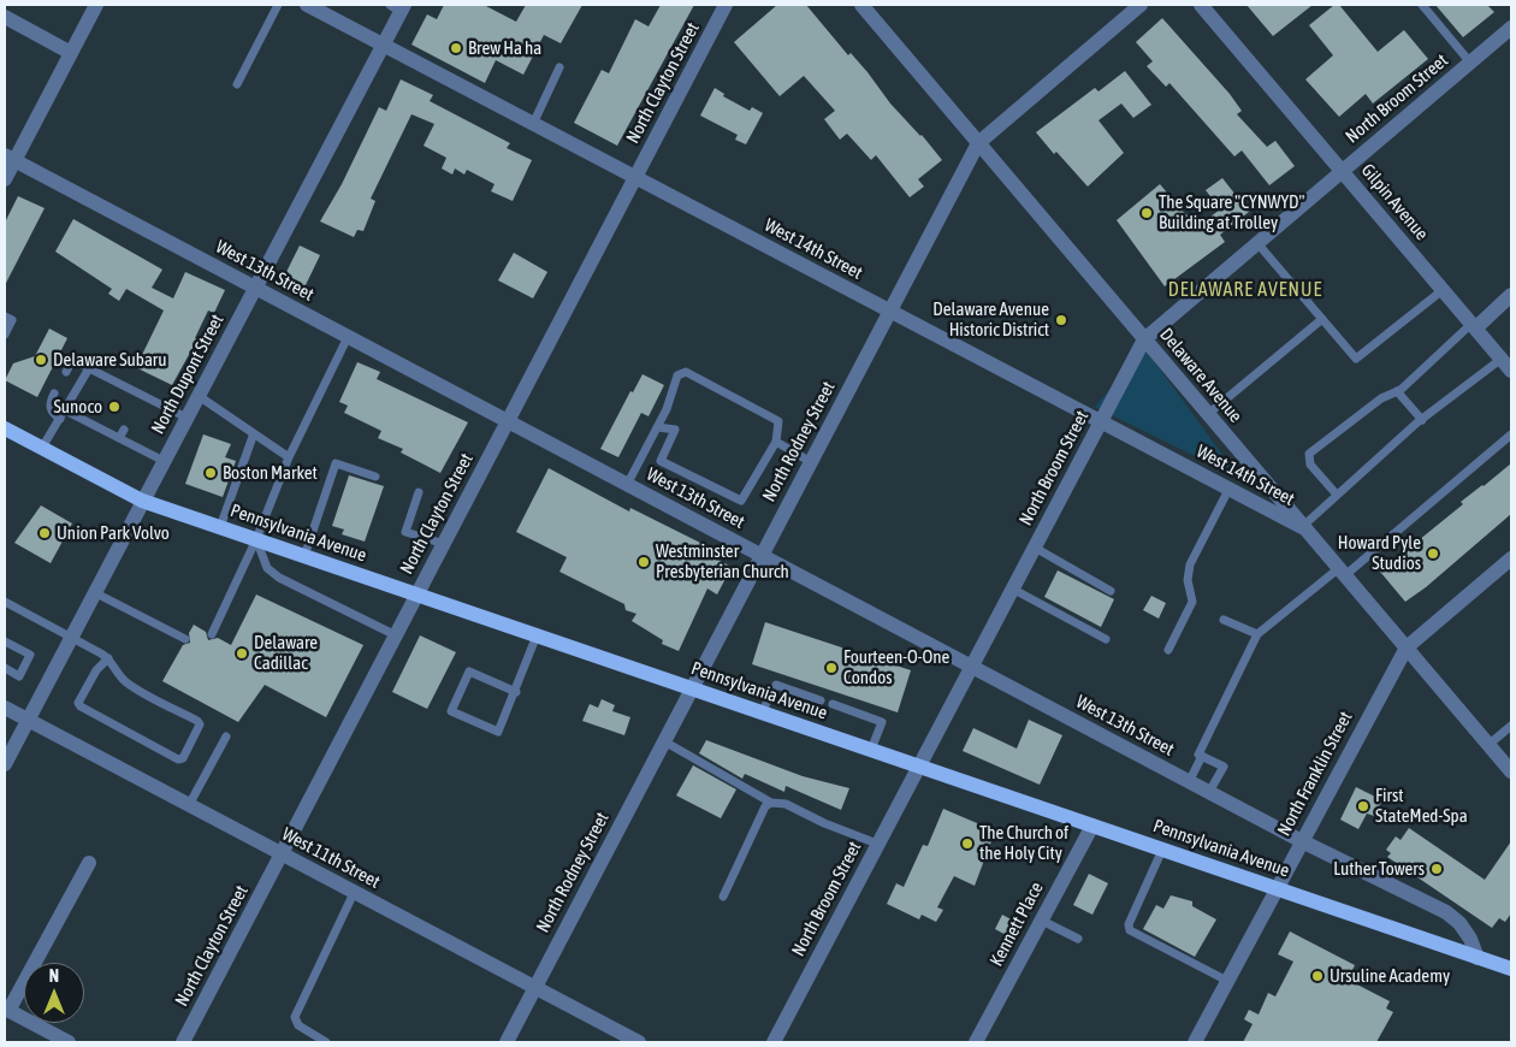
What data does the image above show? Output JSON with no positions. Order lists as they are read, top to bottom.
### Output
{
  "streets": {
    "main road": ["Pennsylvania Avenue"],
    "street": [
      "North Clayton Street",
      "North Broom Street",
      "Gilpin Avenue",
      "West 14th Street",
      "West 13th Street",
      "North Dupont Street",
      "Delaware Avenue",
      "North Rodney Street",
      "North Franklin Street",
      "West 11th Street",
      "Kennett Place"
    ]
  },
  "crossings": [
    ["North Clayton Street", "West 14th Street"],
    ["North Clayton Street", "West 13th Street"],
    ["North Clayton Street", "Pennsylvania Avenue"],
    ["North Clayton Street", "West 11th Street"],
    ["North Broom Street", "Gilpin Avenue"],
    ["North Broom Street", "West 14th Street"],
    ["North Broom Street", "West 13th Street"],
    ["North Broom Street", "Delaware Avenue"],
    ["North Broom Street", "Pennsylvania Avenue"],
    ["West 14th Street", "North Dupont Street"],
    ["West 14th Street", "Delaware Avenue"],
    ["West 14th Street", "North Rodney Street"],
    ["West 13th Street", "North Dupont Street"],
    ["West 13th Street", "North Rodney Street"],
    ["West 13th Street", "Pennsylvania Avenue"],
    ["West 13th Street", "North Franklin Street"],
    ["North Dupont Street", "Pennsylvania Avenue"],
    ["North Dupont Street", "West 11th Street"],
    ["Delaware Avenue", "North Rodney Street"],
    ["Delaware Avenue", "North Franklin Street"],
    ["North Rodney Street", "Pennsylvania Avenue"],
    ["North Rodney Street", "West 11th Street"],
    ["Pennsylvania Avenue", "North Franklin Street"],
    ["Pennsylvania Avenue", "Kennett Place"]
  ],
  "districts": ["DELAWARE AVENUE"],
  "places": [
    "Brew Ha ha",
    "The Square \"CYNWYD\" Building at Trolley",
    "Delaware Avenue Historic District",
    "Delaware Subaru",
    "Sunoco",
    "Boston Market",
    "Union Park Volvo",
    "Howard Pyle Studios",
    "Westminster Presbyterian Church",
    "Delaware Cadillac",
    "Fourteen-O-One Condos",
    "First StateMed-Spa",
    "The Church of the Holy City",
    "Luther Towers",
    "Ursuline Academy"
  ],
  "north": "top"
}
